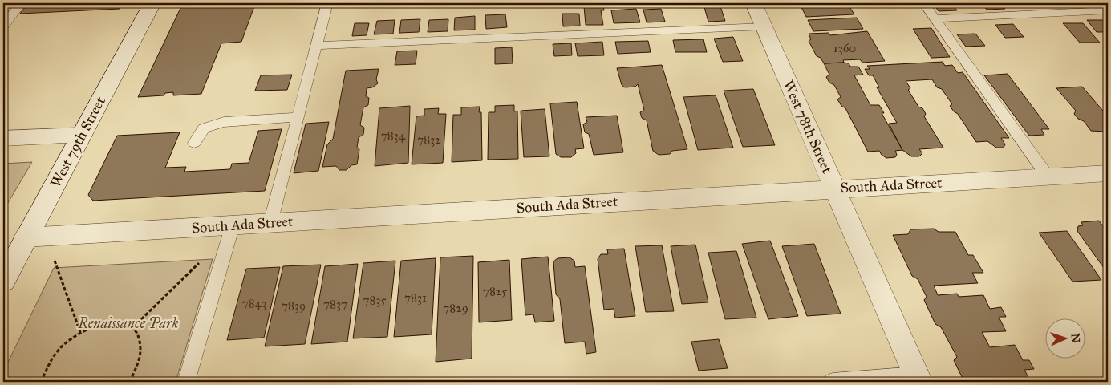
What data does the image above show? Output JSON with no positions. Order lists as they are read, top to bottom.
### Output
{
  "streets": {
    "street": ["West 78th Street", "West 79th Street", "South Ada Street"]
  },
  "crossings": [
    ["West 78th Street", "South Ada Street"],
    ["West 79th Street", "South Ada Street"]
  ],
  "parks": ["Renaissance Park"],
  "house_numbers": [
    "1360",
    "7834",
    "7832",
    "7825",
    "7831",
    "7835",
    "7843",
    "7837",
    "7839",
    "7829"
  ],
  "north": "right"
}
